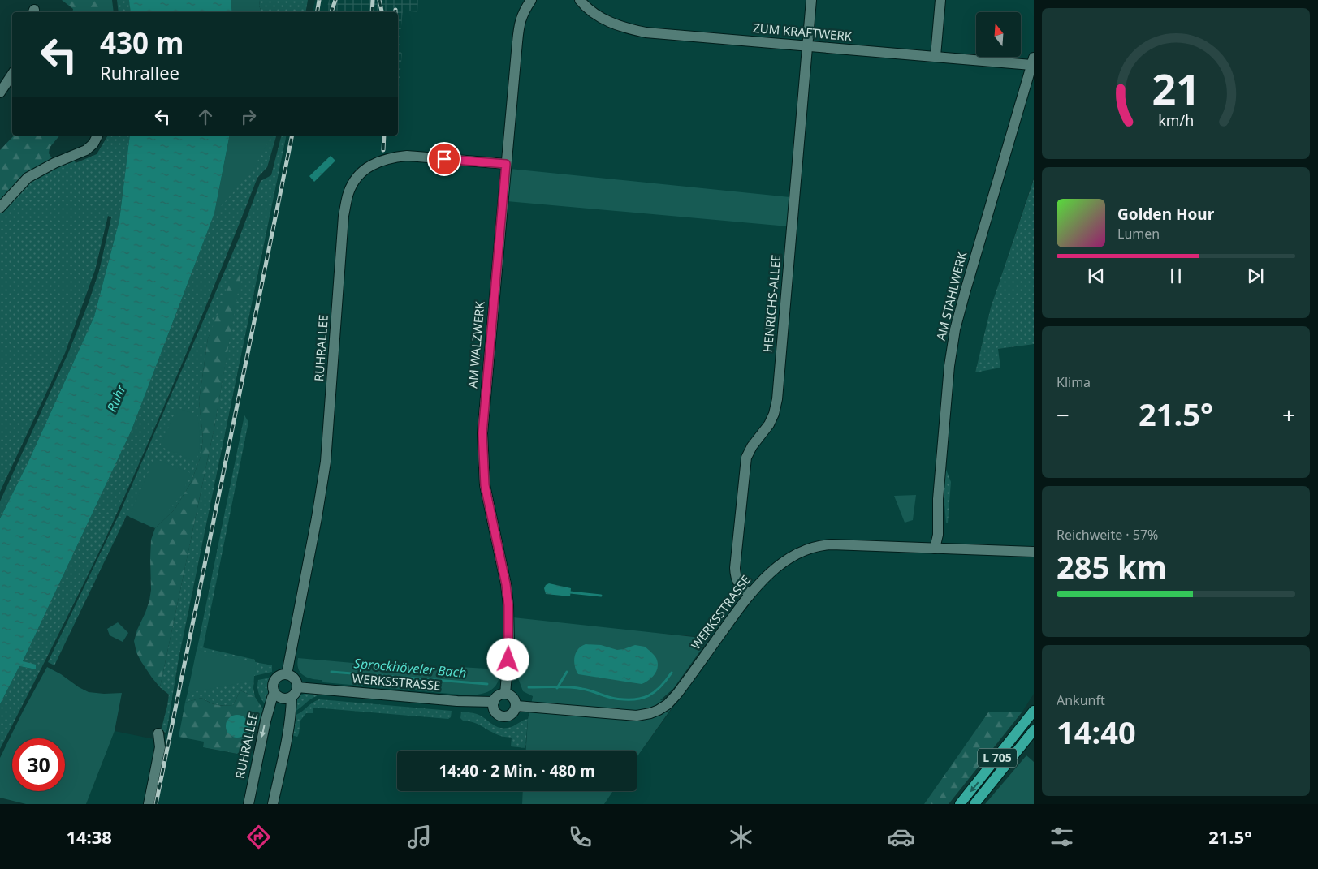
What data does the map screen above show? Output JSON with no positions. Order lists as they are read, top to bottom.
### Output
{
  "streets": {
    "main road": ["L 705"],
    "street": [
      "ZUM KRAFTWERK",
      "AM STAHLWERK",
      "HENRICHS-ALLEE",
      "AM WALZWERK",
      "RUHRALLEE",
      "WERKSSTRASSE"
    ]
  },
  "crossings": [
    ["ZUM KRAFTWERK", "AM STAHLWERK"],
    ["ZUM KRAFTWERK", "HENRICHS-ALLEE"],
    ["AM STAHLWERK", "WERKSSTRASSE"],
    ["HENRICHS-ALLEE", "WERKSSTRASSE"],
    ["AM WALZWERK", "RUHRALLEE"],
    ["AM WALZWERK", "WERKSSTRASSE"],
    ["RUHRALLEE", "WERKSSTRASSE"]
  ],
  "water": ["Ruhr", "Sprockhöveler Bach"],
  "north": "top",
  "page": {
    "turn": ["430 m", "Ruhrallee"],
    "song": ["Golden Hour", "Lumen"],
    "tile": [
      "Klima",
      ["Reichweite · 57%", "285 km"],
      ["Ankunft", "14:40"]
    ],
    "heat": ["−", "21.5°", "+"],
    "limit": "30",
    "trip": "14:40 · 2 Min. · 480 m",
    "tabs": ["14:38", "21.5°"],
    "gauge": ["21", "km/h"]
  }
}
